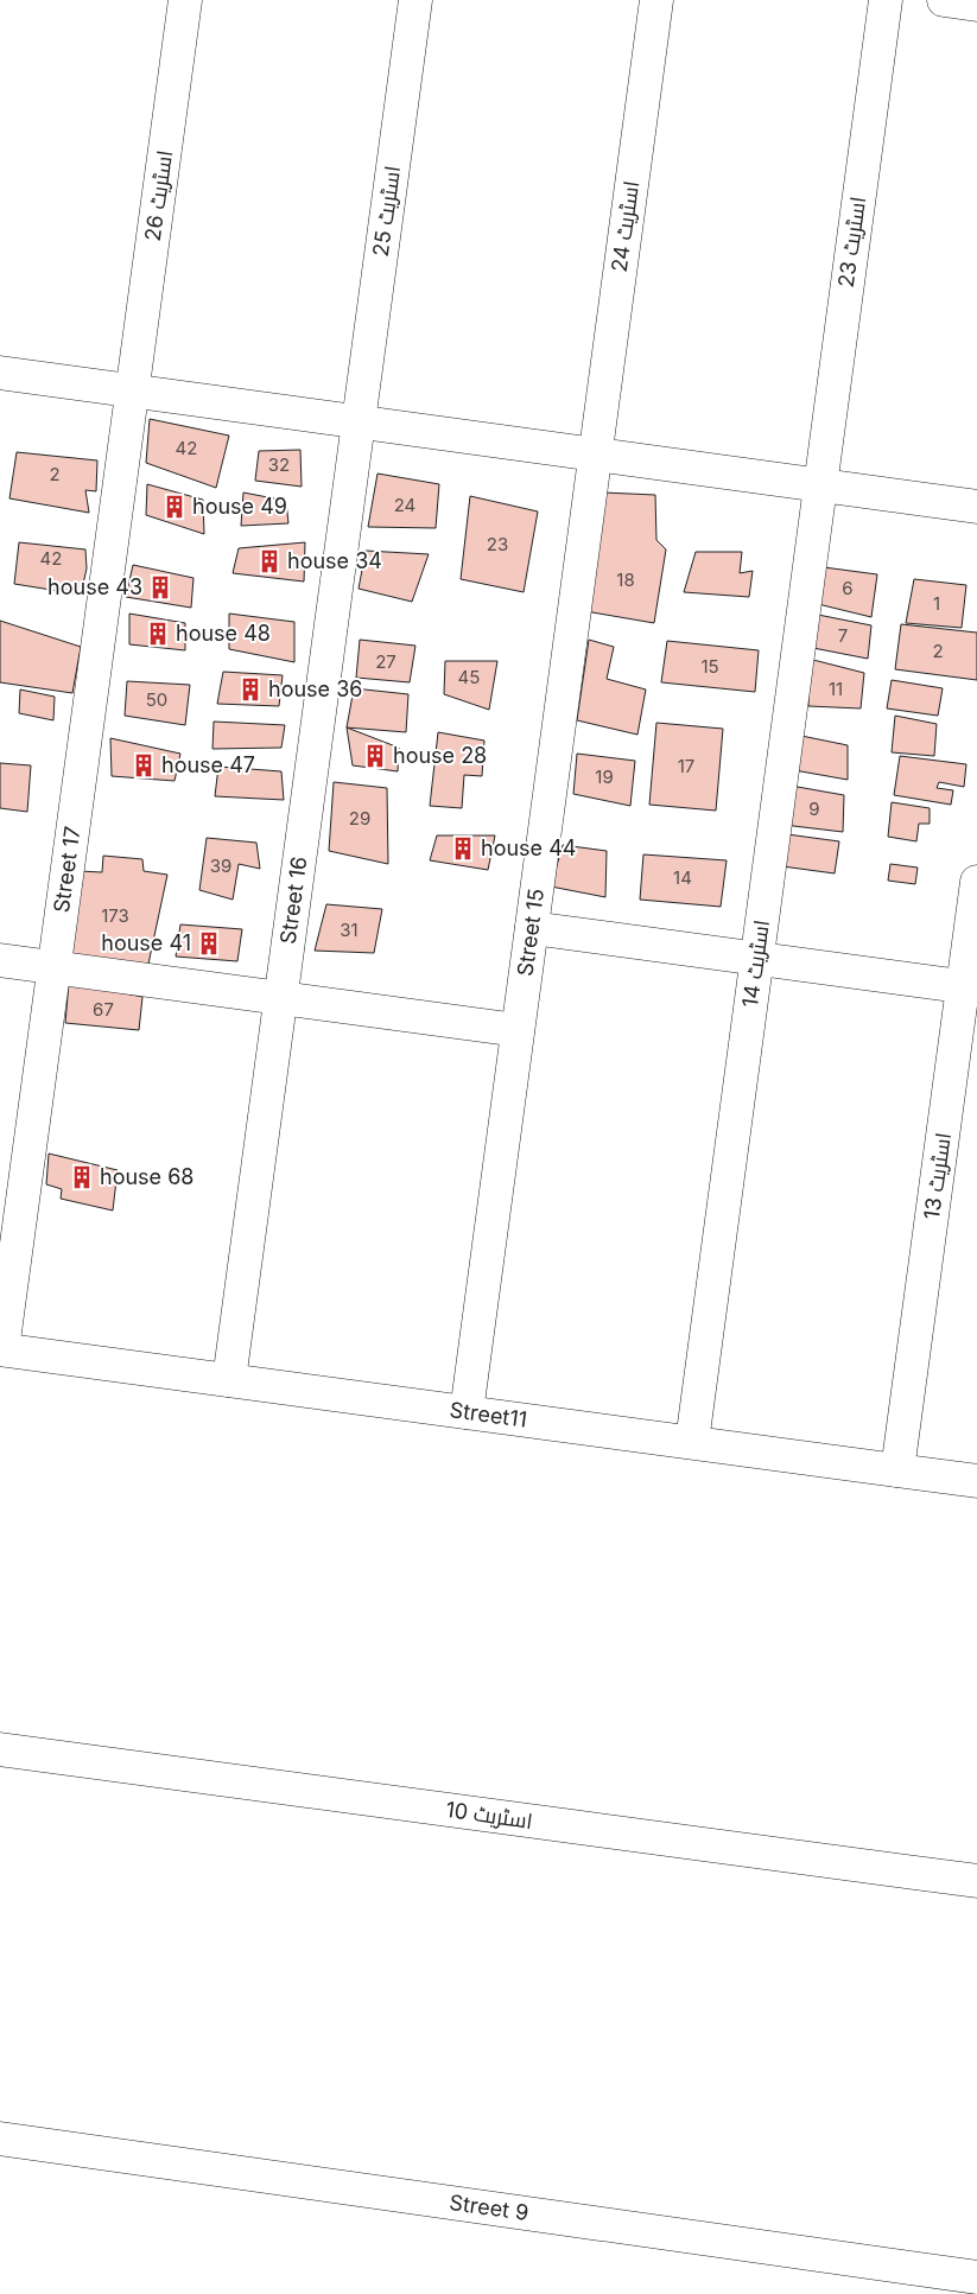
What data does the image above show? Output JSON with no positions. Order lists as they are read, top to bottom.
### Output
{
  "streets": {
    "street": [
      "اسٹریٹ 26",
      "اسٹریٹ 25",
      "اسٹریٹ 24",
      "اسٹریٹ 23",
      "Street 17",
      "Street 16",
      "Street 15",
      "اسٹریٹ 14",
      "اسٹریٹ 13",
      "Street11",
      "اسٹریٹ 10",
      "Street 9"
    ]
  },
  "crossings": [
    ["اسٹریٹ 26", "Street 17"],
    ["اسٹریٹ 25", "Street 16"],
    ["اسٹریٹ 24", "Street 15"],
    ["اسٹریٹ 23", "اسٹریٹ 14"],
    ["Street 17", "Street11"],
    ["Street 16", "Street11"],
    ["Street 15", "Street11"],
    ["اسٹریٹ 14", "Street11"],
    ["اسٹریٹ 13", "Street11"]
  ],
  "places": {
    "building": [
      "house 49",
      "house 34",
      "house 43",
      "house 48",
      "house 36",
      "house 28",
      "house 47",
      "house 44",
      "house 41",
      "house 68"
    ]
  },
  "house_numbers": [
    "42",
    "32",
    "2",
    "24",
    "23",
    "42",
    "18",
    "6",
    "1",
    "7",
    "2",
    "27",
    "15",
    "45",
    "11",
    "50",
    "17",
    "19",
    "9",
    "29",
    "39",
    "14",
    "173",
    "31",
    "67"
  ]
}
